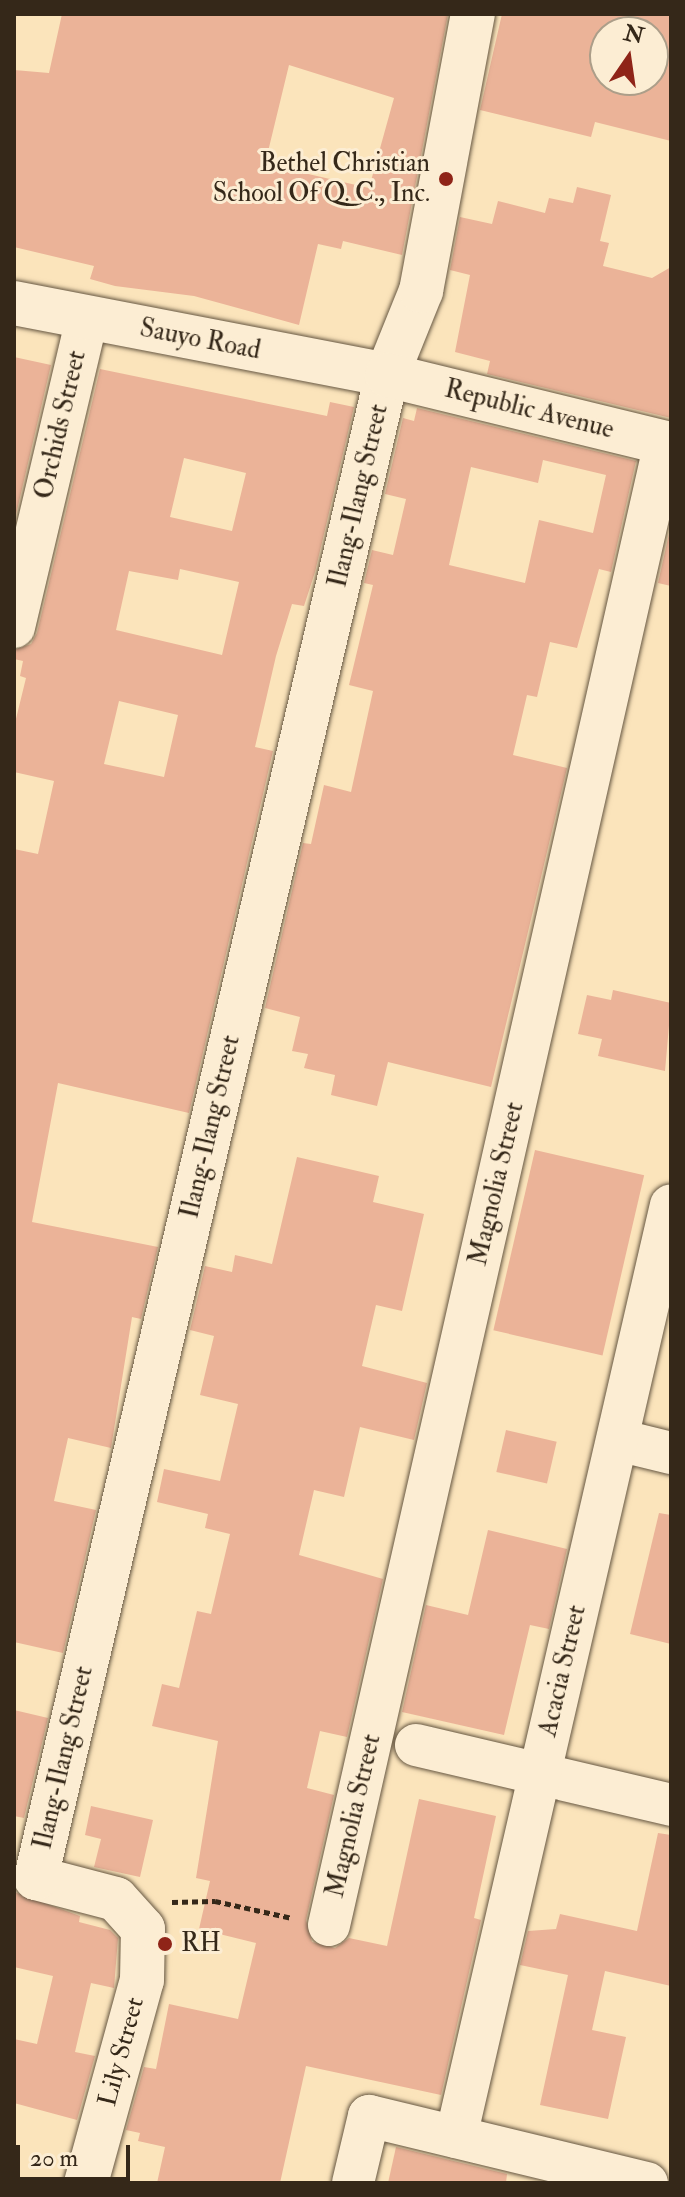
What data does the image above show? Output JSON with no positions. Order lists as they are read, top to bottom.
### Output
{
  "streets": {
    "street": [
      "Sauyo Road",
      "Republic Avenue",
      "Orchids Street",
      "Ilang-Ilang Street",
      "Magnolia Street",
      "Acacia Street",
      "Lily Street"
    ]
  },
  "crossings": [
    ["Sauyo Road", "Republic Avenue"],
    ["Sauyo Road", "Orchids Street"],
    ["Sauyo Road", "Ilang-Ilang Street"],
    ["Republic Avenue", "Ilang-Ilang Street"],
    ["Republic Avenue", "Magnolia Street"]
  ],
  "places": ["Bethel Christian School Of Q. C., Inc.", "RH"],
  "scale_bar": "20 m",
  "north": "top"
}
